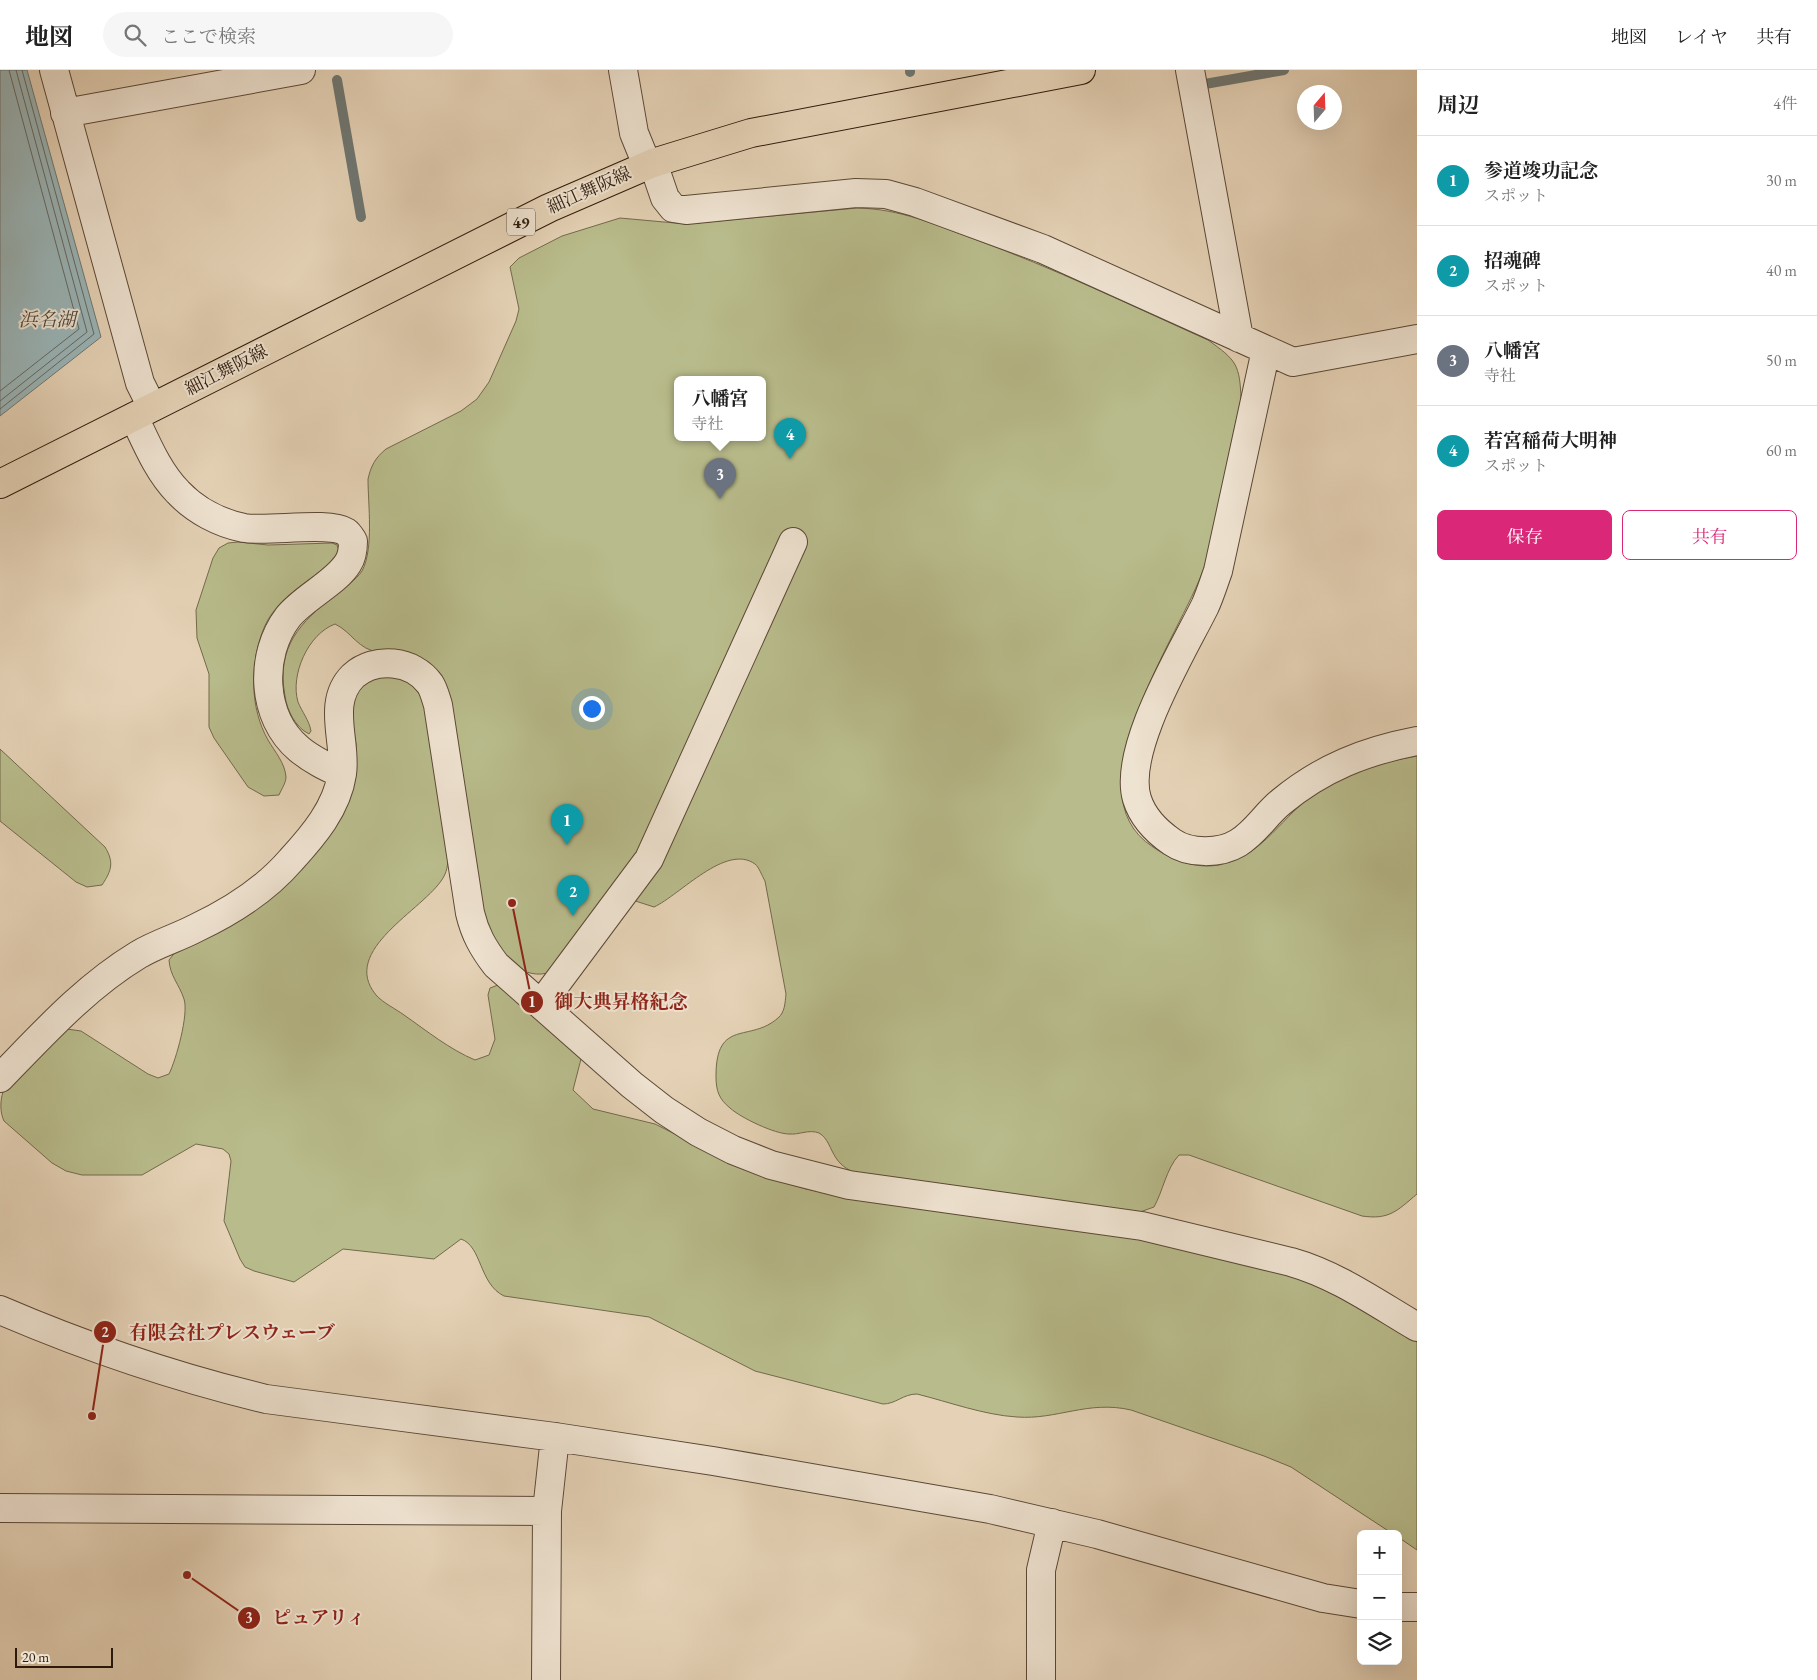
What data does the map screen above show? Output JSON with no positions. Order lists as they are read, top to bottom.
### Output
{
  "streets": {
    "main road": ["細江舞阪線", "49"]
  },
  "water": ["浜名湖"],
  "places": ["御大典昇格紀念", "有限会社プレスウェーブ", "ピュアリィ"],
  "scale_bar": "20 m",
  "north": "top",
  "page": {
    "header": "地図",
    "search": "ここで検索",
    "nav": ["地図", "レイヤ", "共有"],
    "heading": ["周辺", "4件"],
    "list": [
      {
        "mark": "1",
        "name": "参道竣功記念",
        "note": "スポット",
        "value": "30 m"
      },
      {
        "mark": "2",
        "name": "招魂碑",
        "note": "スポット",
        "value": "40 m"
      },
      {
        "mark": "3",
        "name": "八幡宮",
        "note": "寺社",
        "value": "50 m"
      },
      {
        "mark": "4",
        "name": "若宮稲荷大明神",
        "note": "スポット",
        "value": "60 m"
      }
    ],
    "popup": ["八幡宮", "寺社"],
    "pins": [
      "4",
      "3",
      "1",
      "2"
    ],
    "buttons": ["保存", "共有"],
    "map_buttons": ["+", "−"],
    "scale": "20 m"
  }
}
